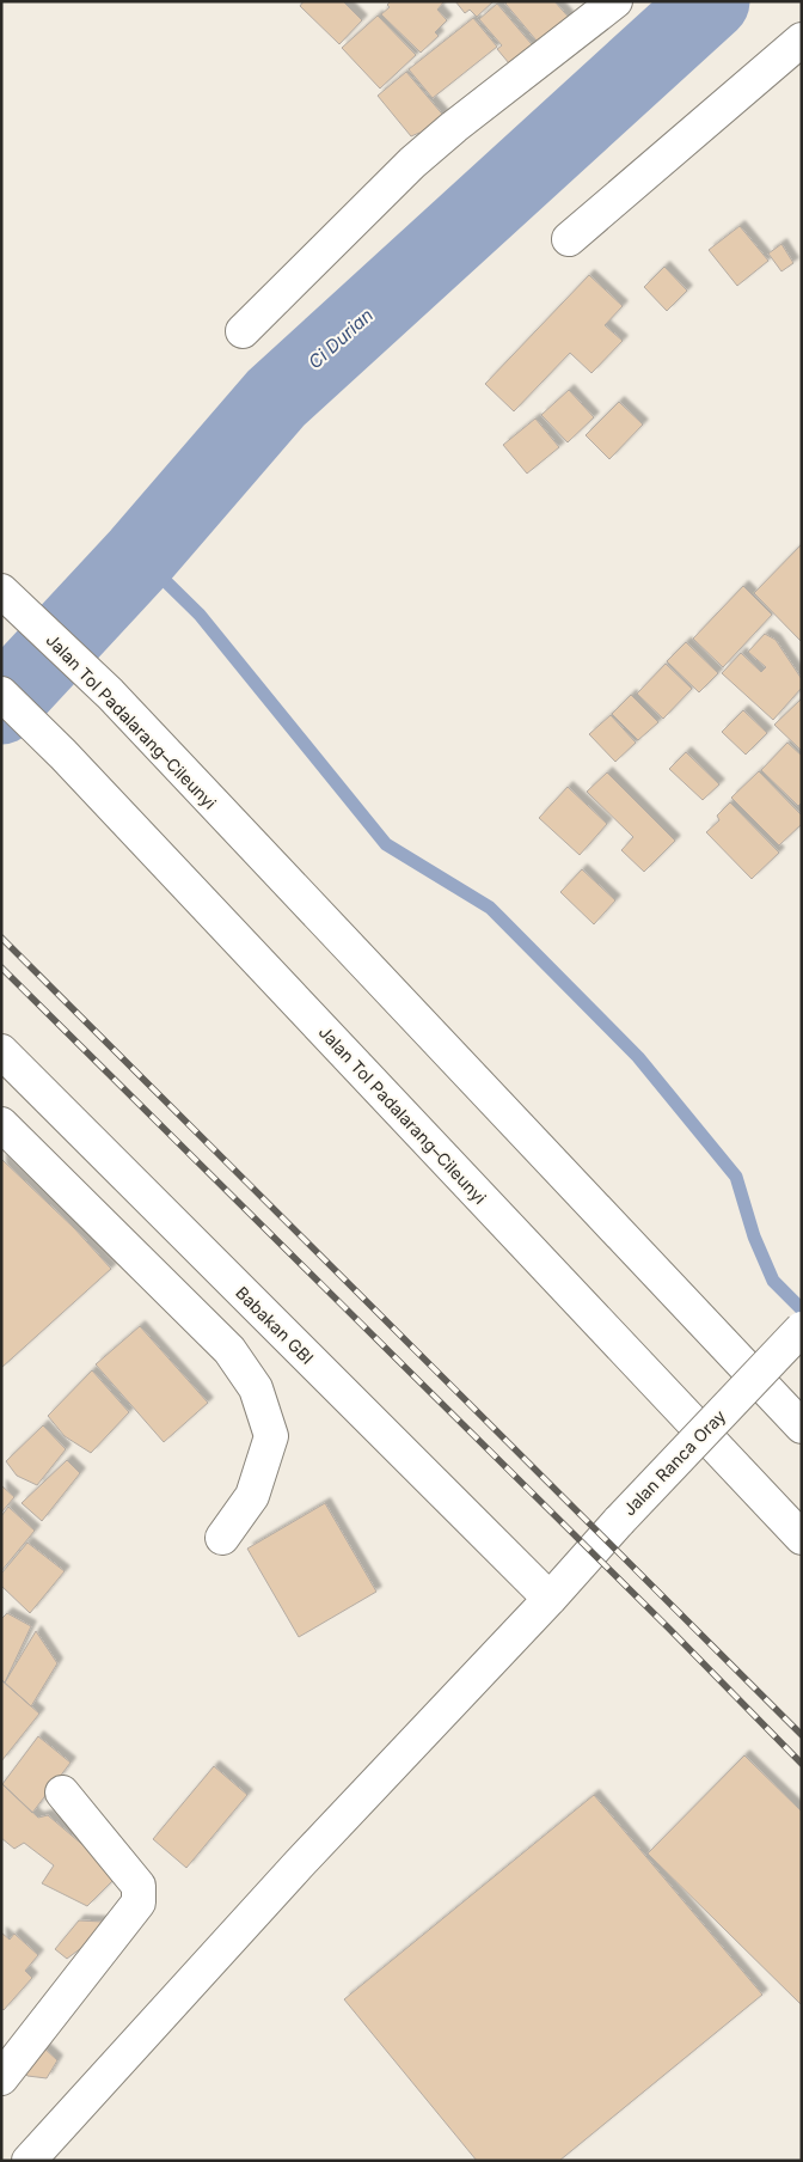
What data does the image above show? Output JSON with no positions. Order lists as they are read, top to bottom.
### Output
{
  "streets": {
    "main road": ["Jalan Tol Padalarang–Cileunyi", "Babakan GBI", "Jalan Ranca Oray"]
  },
  "crossings": [
    ["Babakan GBI", "Jalan Ranca Oray"]
  ],
  "water": ["Ci Durian"]
}
